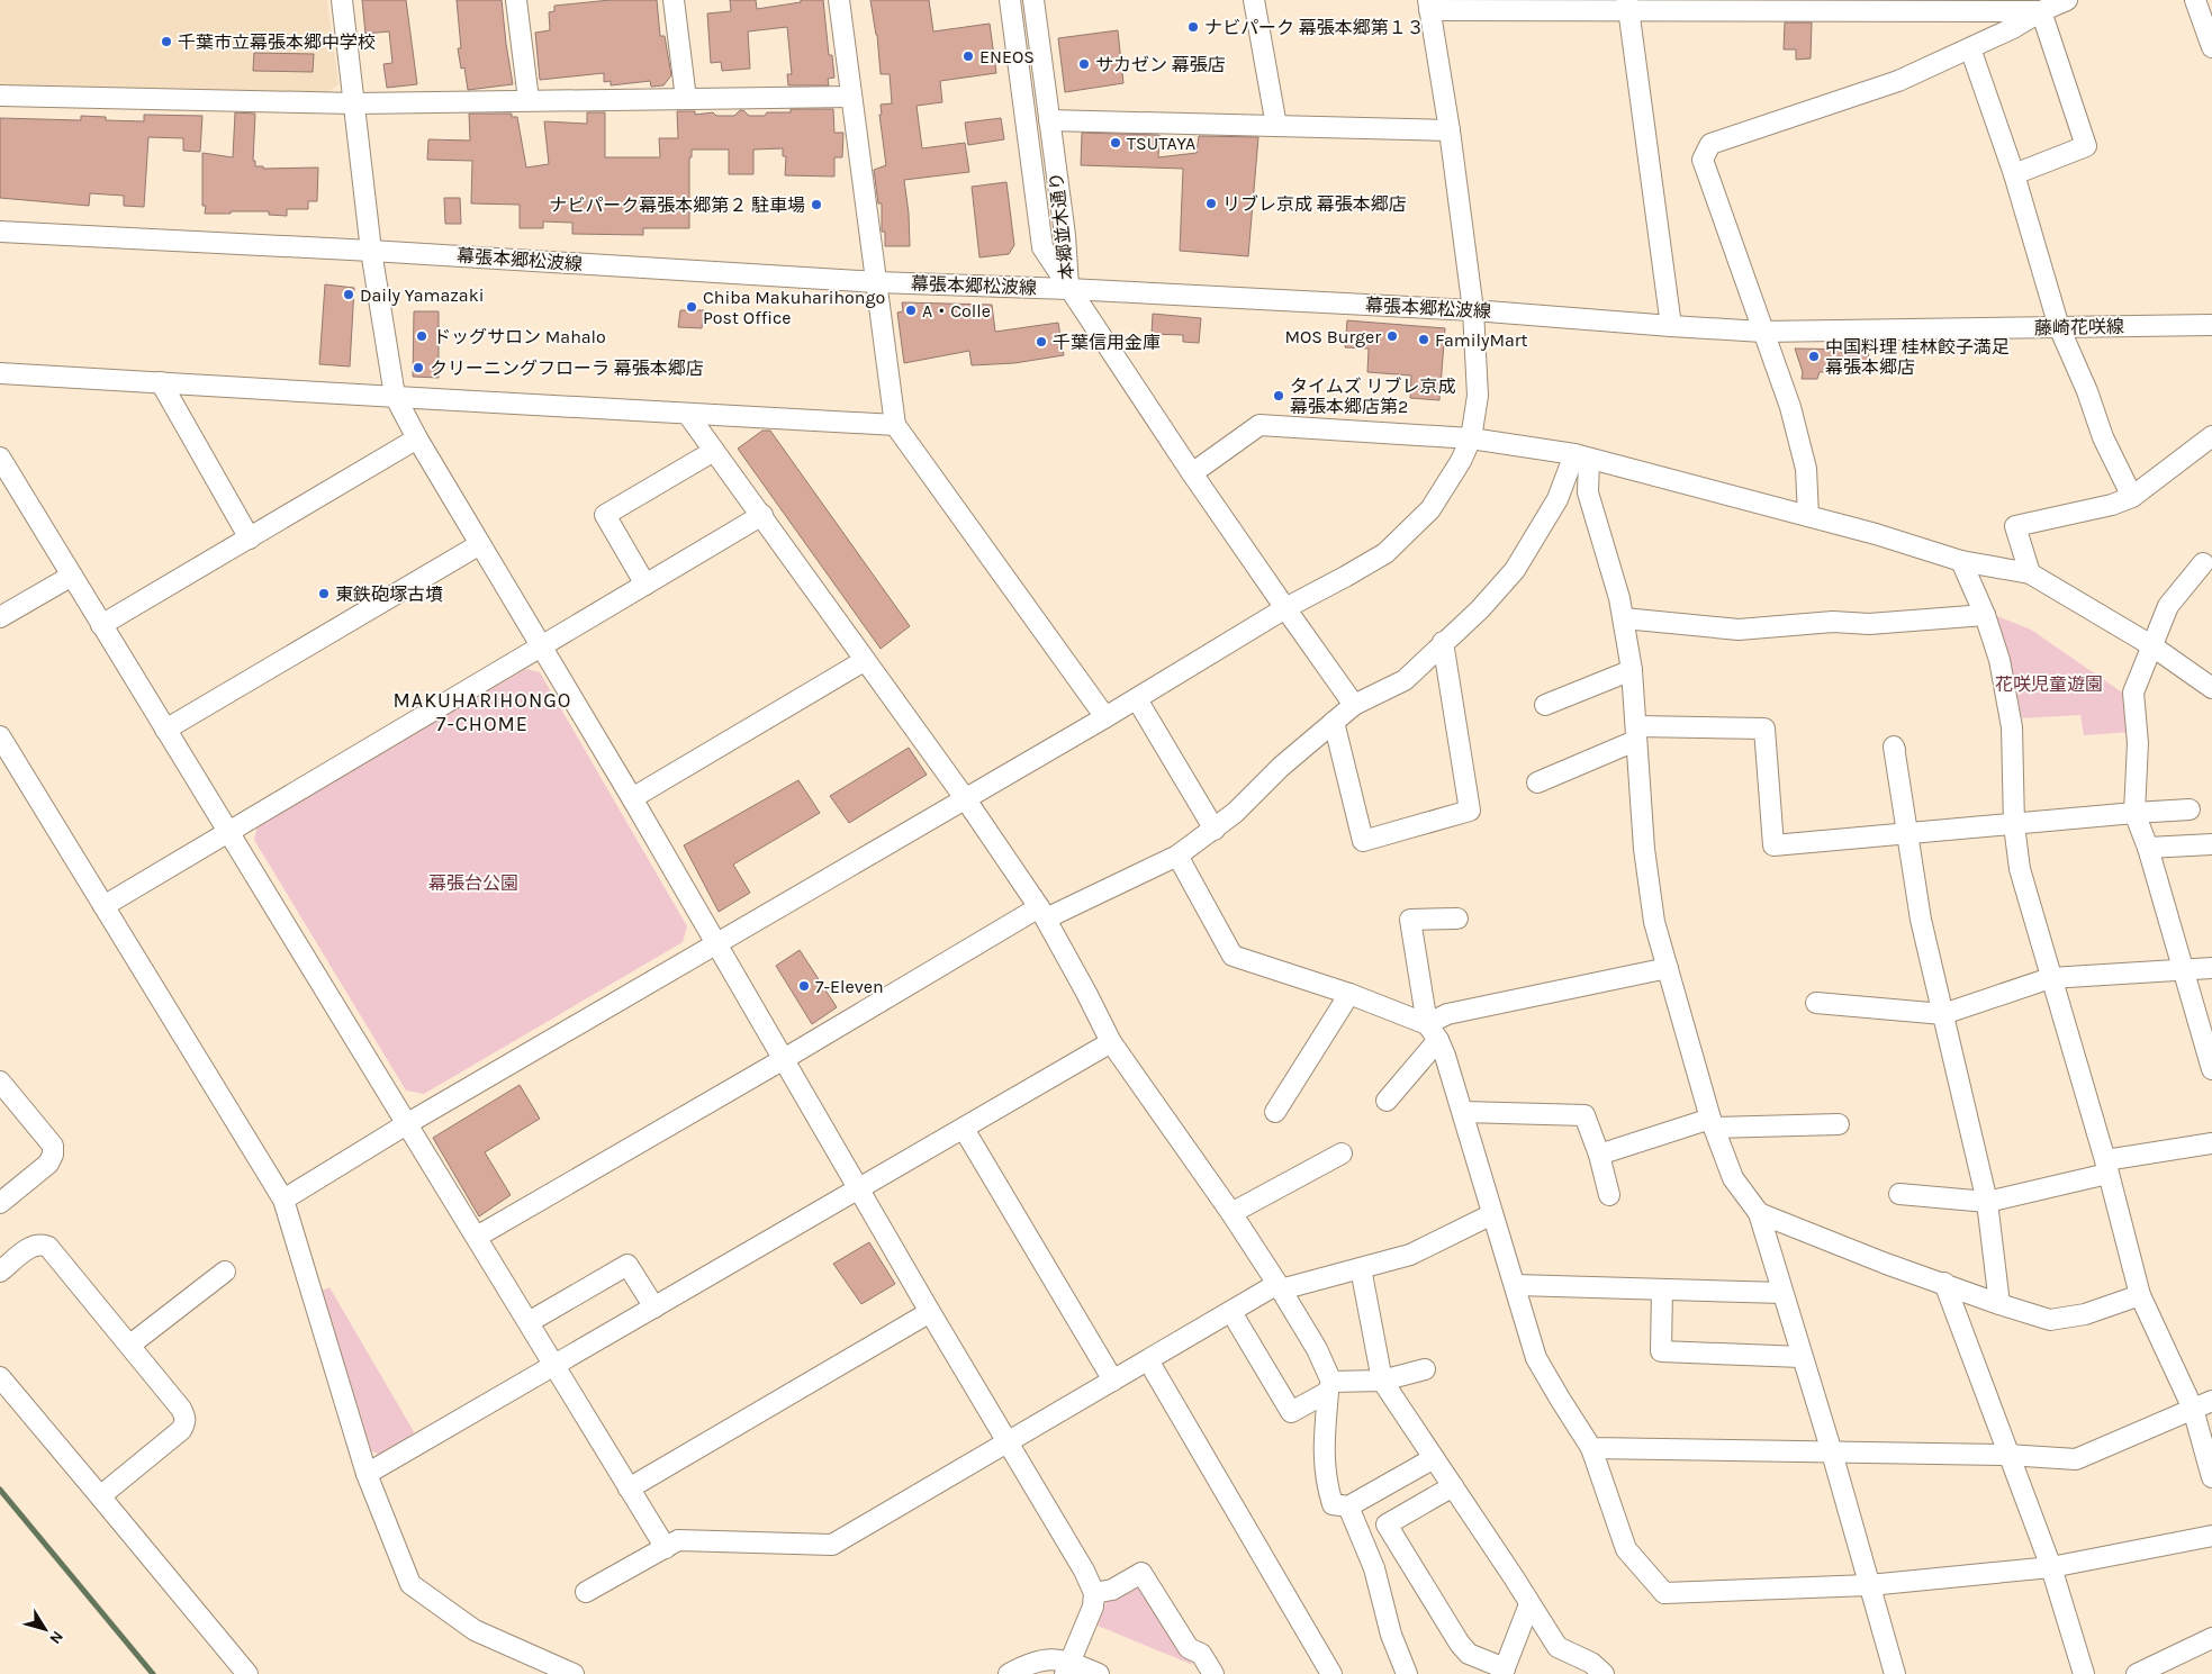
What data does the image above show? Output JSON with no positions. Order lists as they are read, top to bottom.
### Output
{
  "streets": {
    "street": ["本郷並木通り", "幕張本郷松波線", "藤崎花咲線"]
  },
  "crossings": [
    ["本郷並木通り", "幕張本郷松波線"],
    ["幕張本郷松波線", "藤崎花咲線"]
  ],
  "districts": ["MAKUHARIHONGO 7-CHOME"],
  "parks": ["花咲児童遊園", "幕張台公園"],
  "places": [
    "ナビパーク 幕張本郷第１３",
    "千葉市立幕張本郷中学校",
    "ENEOS",
    "サカゼン 幕張店",
    "TSUTAYA",
    "リブレ京成 幕張本郷店",
    "ナビパーク幕張本郷第２ 駐車場",
    "Daily Yamazaki",
    "Chiba Makuharihongo Post Office",
    "A・Colle",
    "ドッグサロン Mahalo",
    "MOS Burger",
    "FamilyMart",
    "千葉信用金庫",
    "中国料理 桂林餃子満足 幕張本郷店",
    "クリーニングフローラ 幕張本郷店",
    "タイムズ リブレ京成 幕張本郷店第2",
    "東鉄砲塚古墳",
    "7-Eleven"
  ],
  "north": "bottom right"
}
